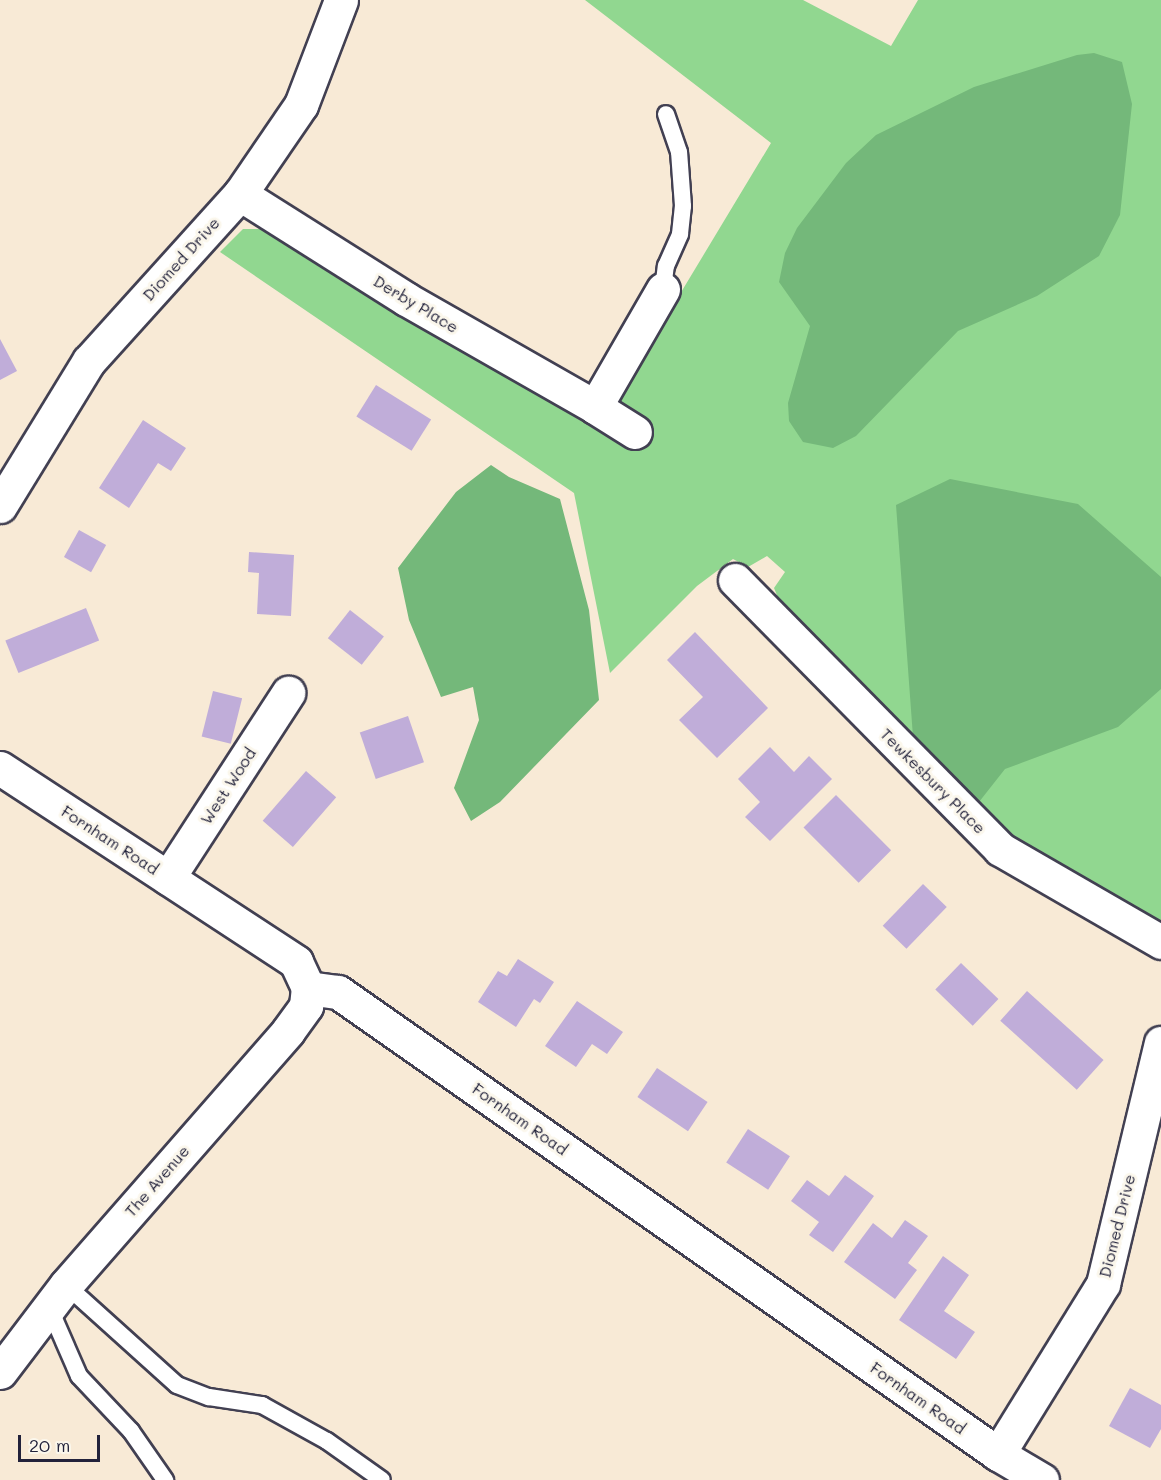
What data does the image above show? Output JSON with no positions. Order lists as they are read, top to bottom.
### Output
{
  "streets": {
    "street": [
      "Diomed Drive",
      "Derby Place",
      "Tewkesbury Place",
      "West Wood",
      "Fornham Road",
      "The Avenue"
    ]
  },
  "crossings": [
    ["Diomed Drive", "Derby Place"],
    ["Diomed Drive", "Fornham Road"],
    ["West Wood", "Fornham Road"],
    ["Fornham Road", "The Avenue"]
  ],
  "scale_bar": "20 m"
}
